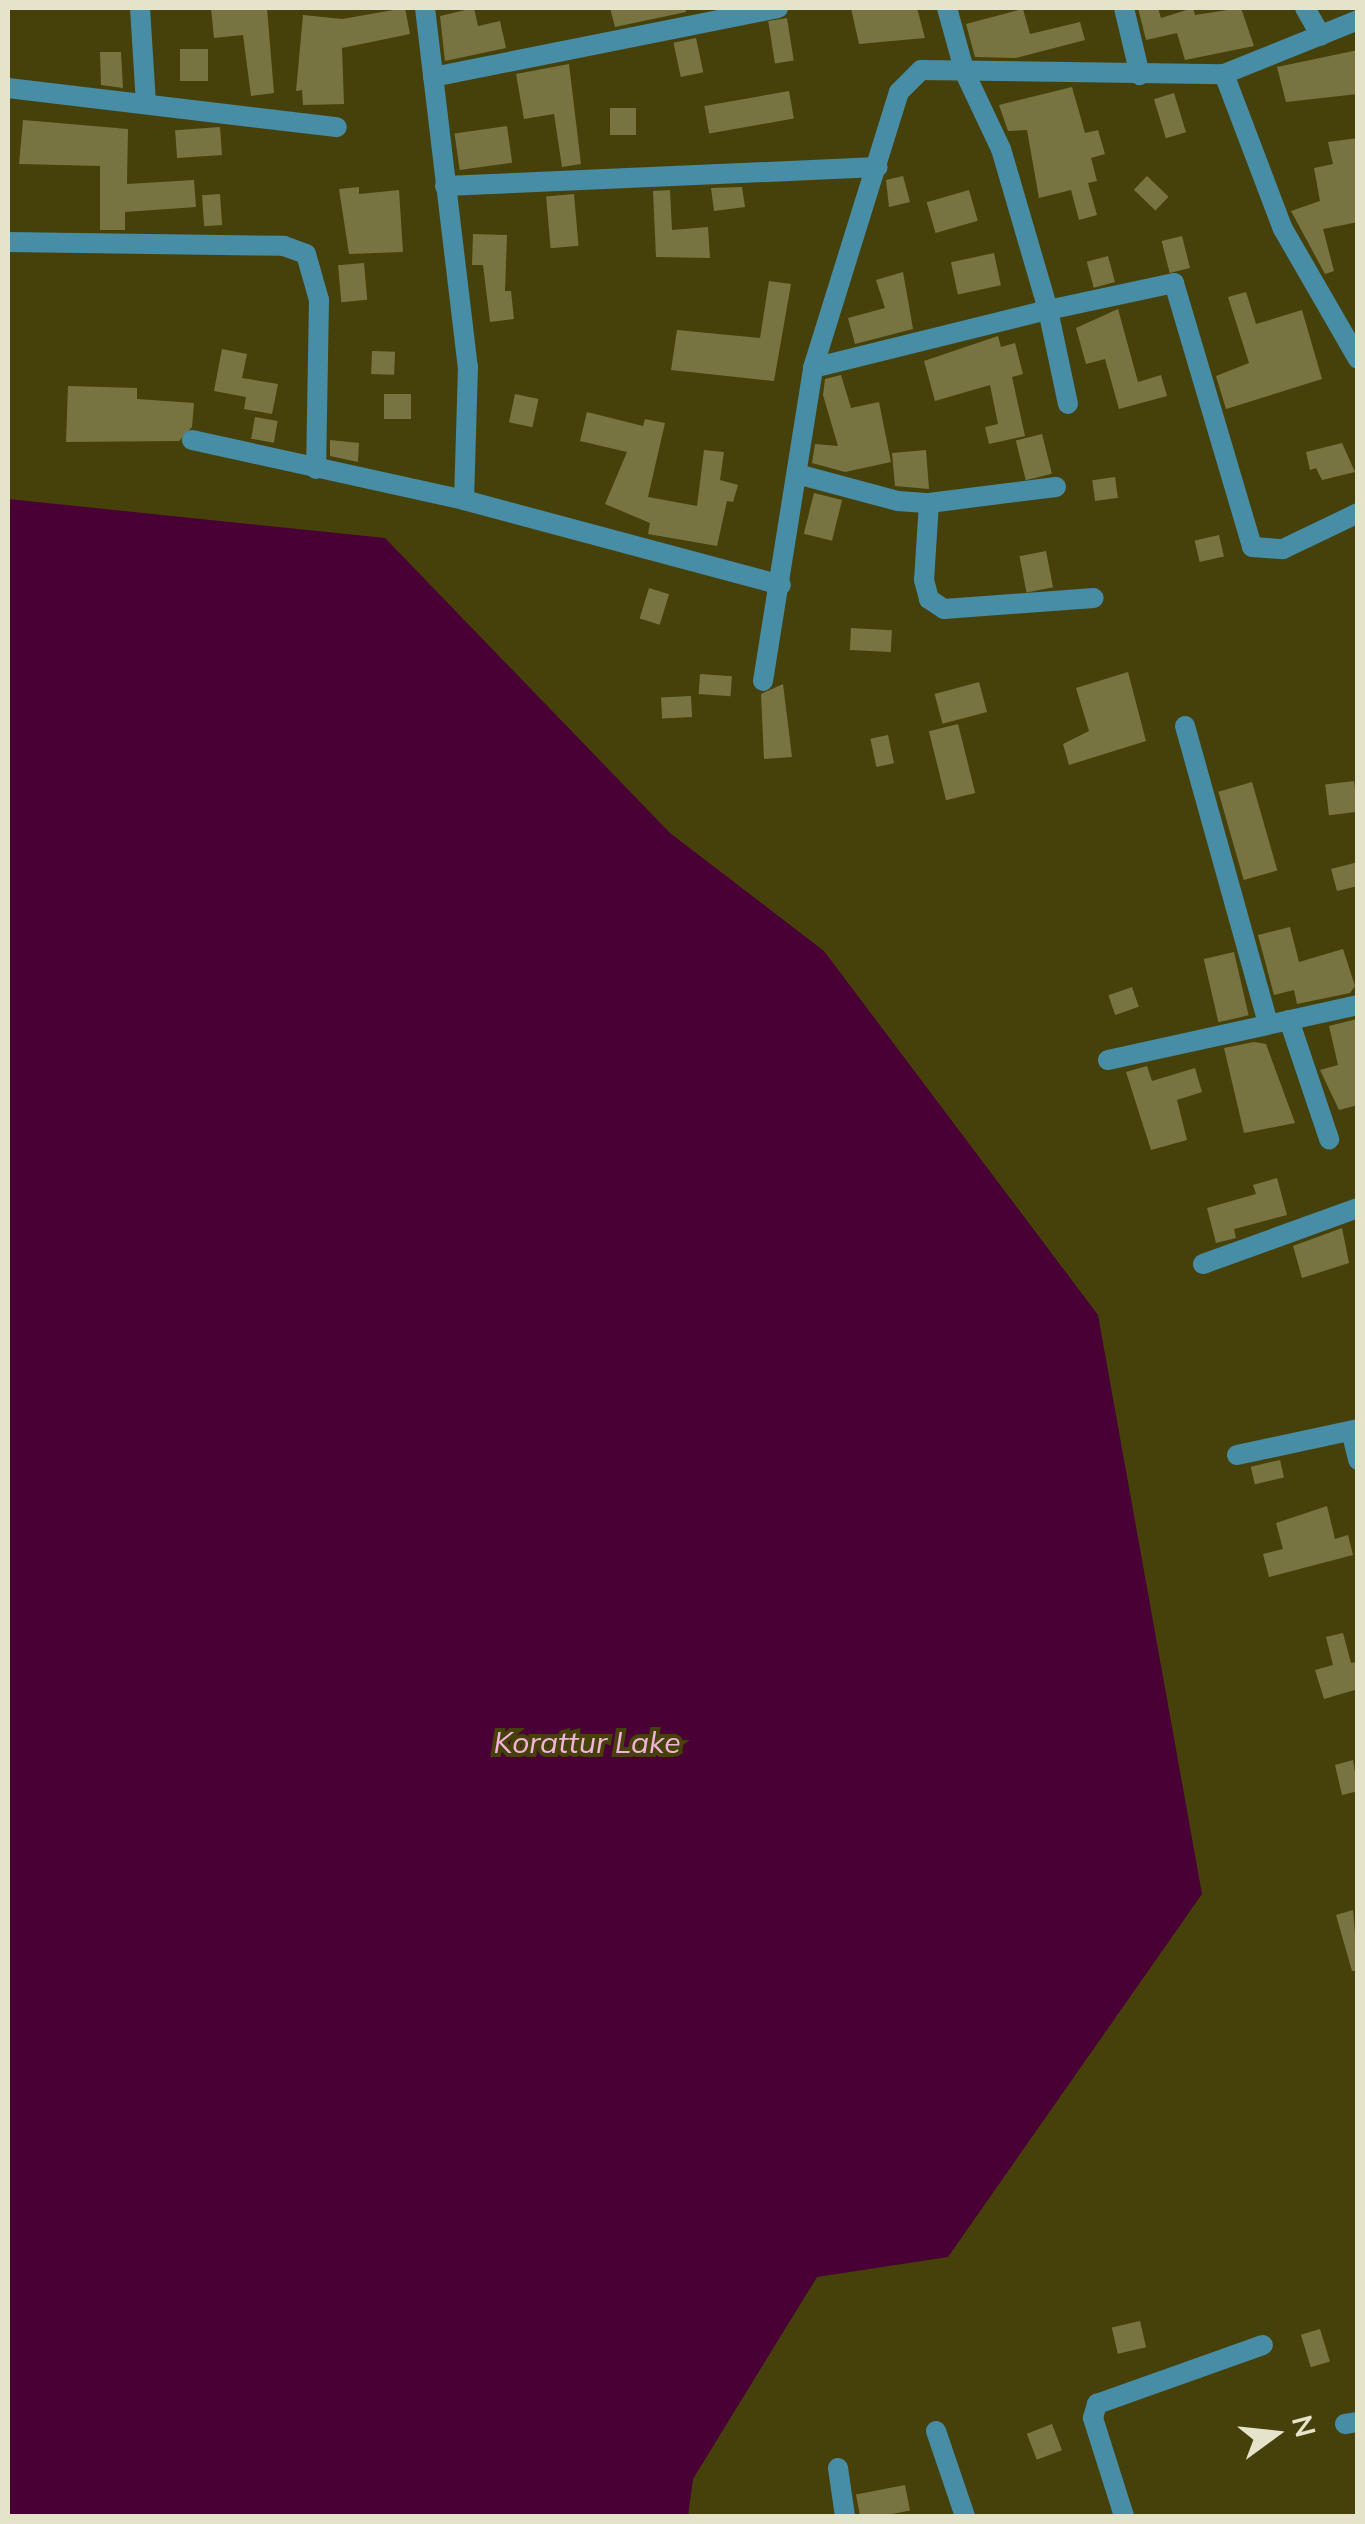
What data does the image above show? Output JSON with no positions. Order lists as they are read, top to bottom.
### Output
{
  "water": ["Korattur Lake"],
  "north": "right"
}
